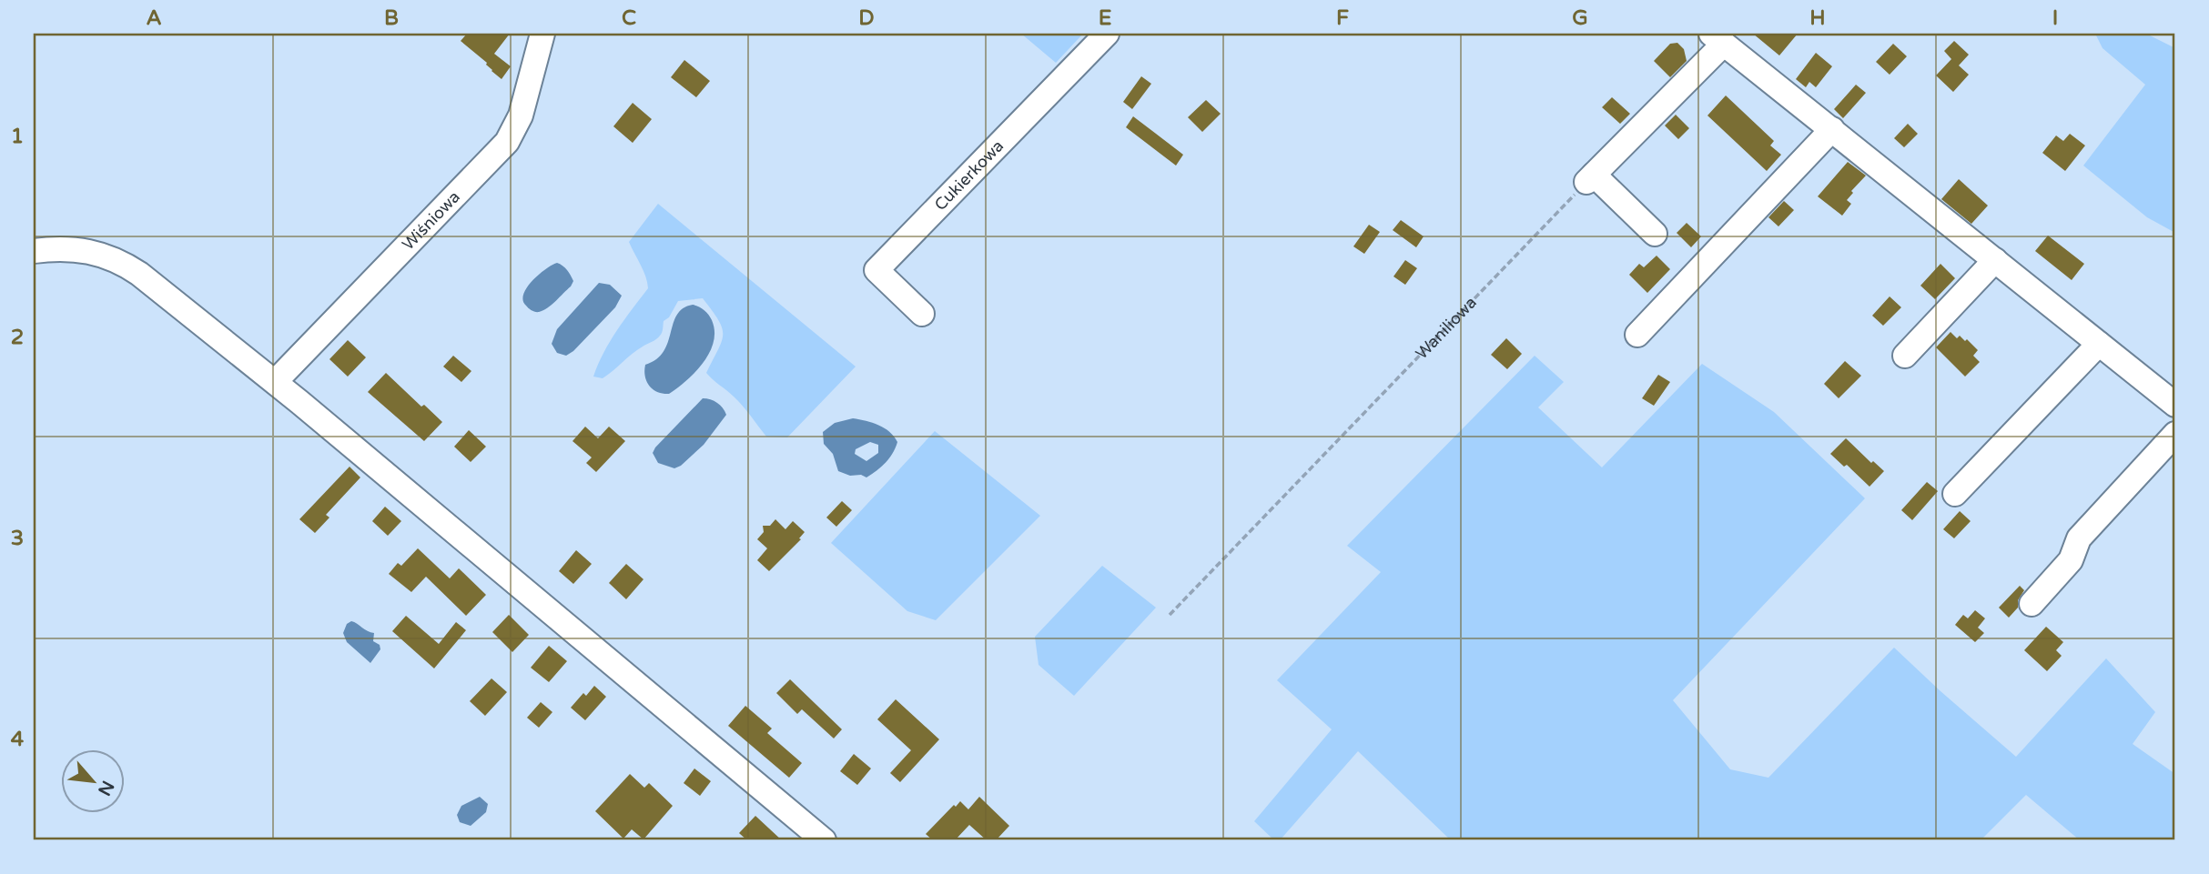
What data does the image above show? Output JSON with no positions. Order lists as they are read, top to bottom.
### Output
{
  "streets": {
    "street": ["Cukierkowa", "Wiśniowa"],
    "path": ["Waniliowa"]
  },
  "north": "bottom right",
  "grid": {
    "columns": [
      "A",
      "B",
      "C",
      "D",
      "E",
      "F",
      "G",
      "H",
      "I"
    ],
    "rows": [
      "1",
      "2",
      "3",
      "4"
    ]
  }
}
